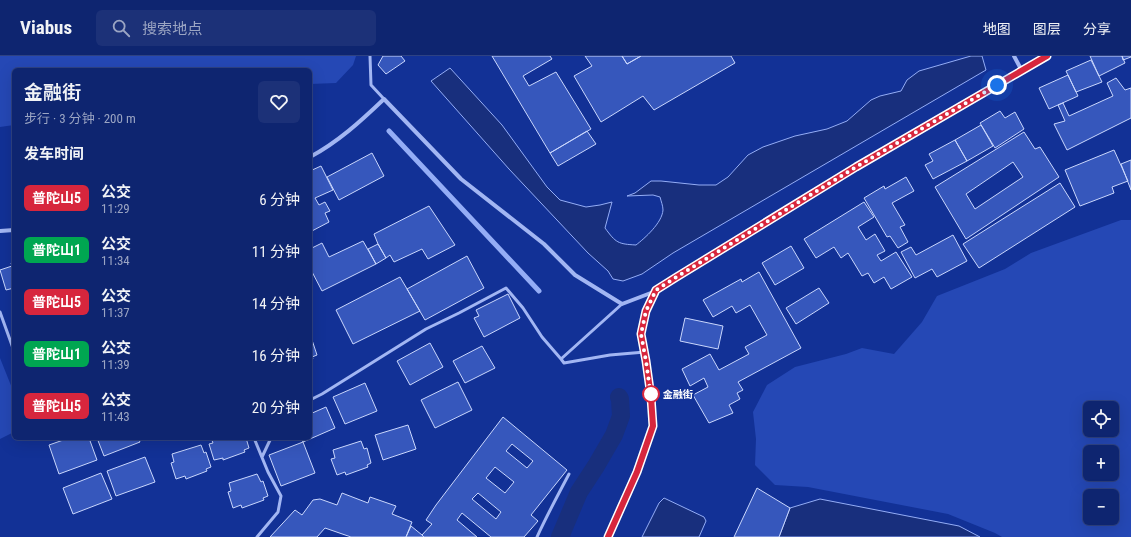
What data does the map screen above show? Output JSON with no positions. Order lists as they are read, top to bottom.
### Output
{
  "places": ["金融街"],
  "lines": ["bus line 普陀山5"],
  "page": {
    "header": "Viabus",
    "search": "搜索地点",
    "nav": ["地图", "图层", "分享"],
    "heading": [
      ["金融街", "步行 · 3 分钟 · 200 m"],
      "发车时间"
    ],
    "list": [
      {
        "mark": "普陀山5",
        "name": "公交",
        "note": "11:29",
        "value": "6 分钟"
      },
      {
        "mark": "普陀山1",
        "name": "公交",
        "note": "11:34",
        "value": "11 分钟"
      },
      {
        "mark": "普陀山5",
        "name": "公交",
        "note": "11:37",
        "value": "14 分钟"
      },
      {
        "mark": "普陀山1",
        "name": "公交",
        "note": "11:39",
        "value": "16 分钟"
      },
      {
        "mark": "普陀山5",
        "name": "公交",
        "note": "11:43",
        "value": "20 分钟"
      }
    ],
    "map_buttons": ["+", "−"]
  }
}
